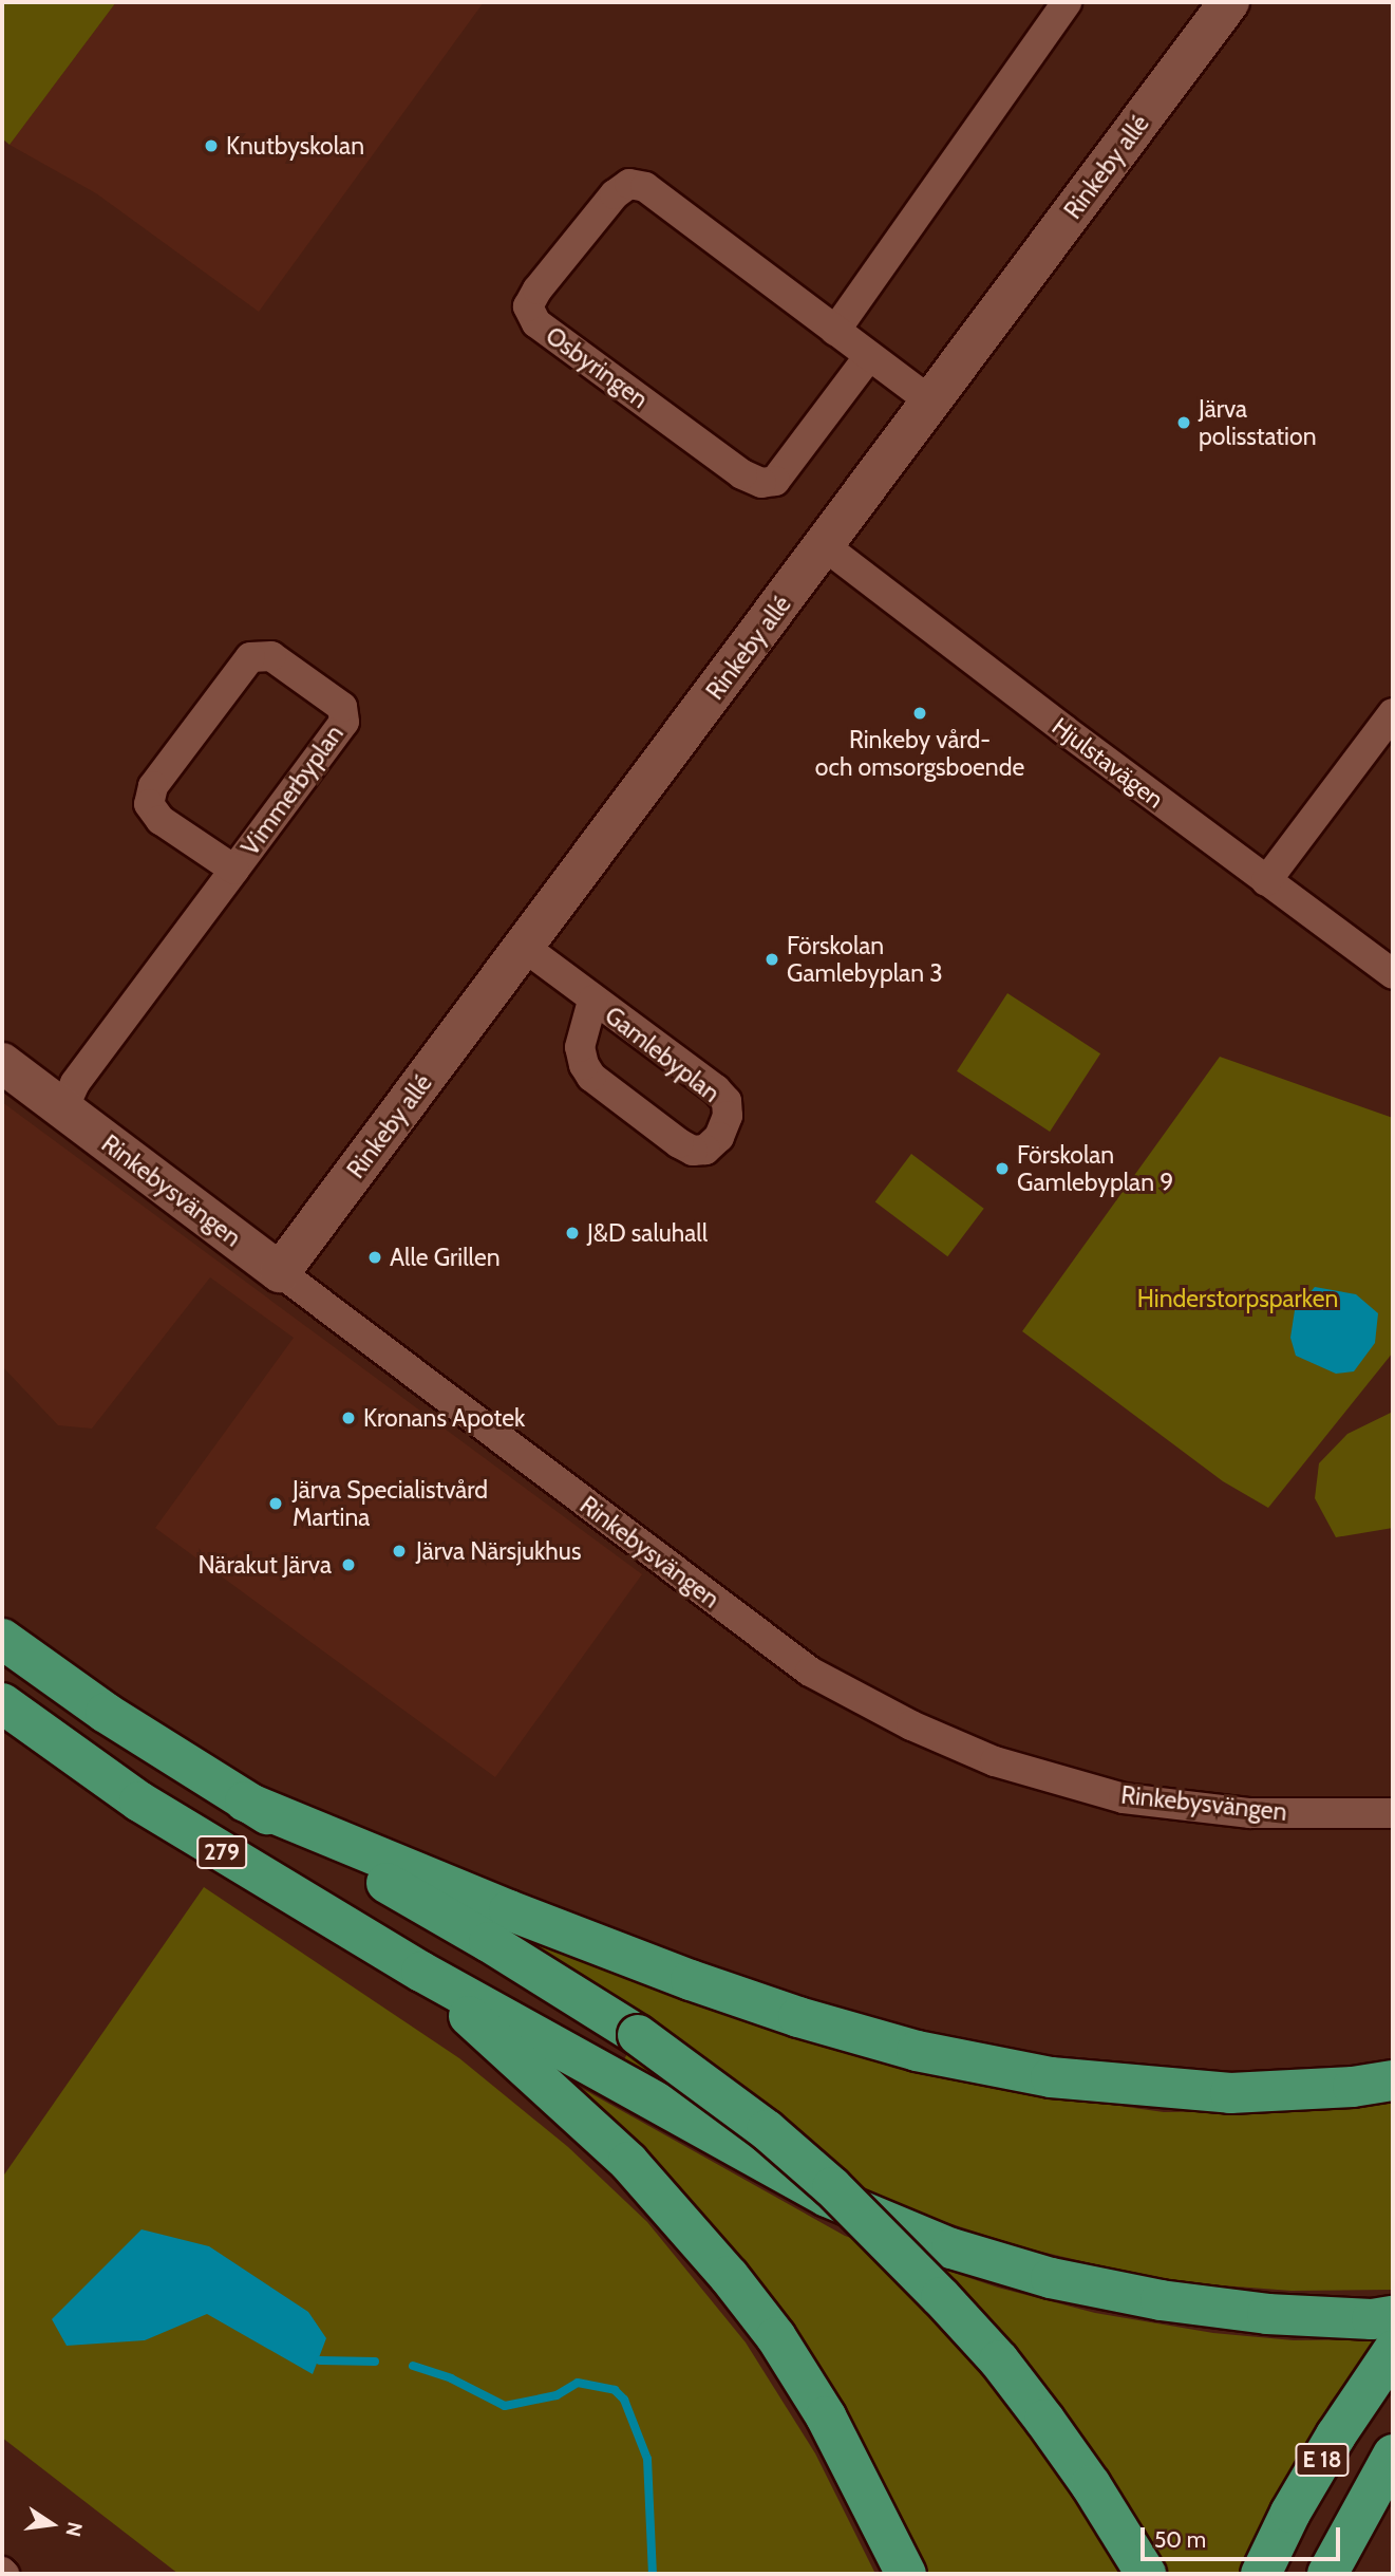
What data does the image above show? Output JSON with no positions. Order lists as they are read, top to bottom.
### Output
{
  "streets": {
    "highway": ["279", "E 18"],
    "street": [
      "Rinkeby allé",
      "Osbyringen",
      "Hjulstavägen",
      "Vimmerbyplan",
      "Gamlebyplan",
      "Rinkebysvängen"
    ]
  },
  "crossings": [
    ["Rinkeby allé", "Osbyringen"],
    ["Rinkeby allé", "Hjulstavägen"],
    ["Rinkeby allé", "Gamlebyplan"],
    ["Rinkeby allé", "Rinkebysvängen"],
    ["Vimmerbyplan", "Rinkebysvängen"]
  ],
  "parks": ["Hinderstorpsparken"],
  "places": [
    "Knutbyskolan",
    "Järva polisstation",
    "Rinkeby vård- och omsorgsboende",
    "Förskolan Gamlebyplan 3",
    "Förskolan Gamlebyplan 9",
    "J&D saluhall",
    "Alle Grillen",
    "Kronans Apotek",
    "Järva Specialistvård Martina",
    "Järva Närsjukhus",
    "Närakut Järva"
  ],
  "scale_bar": "50 m",
  "north": "right"
}
